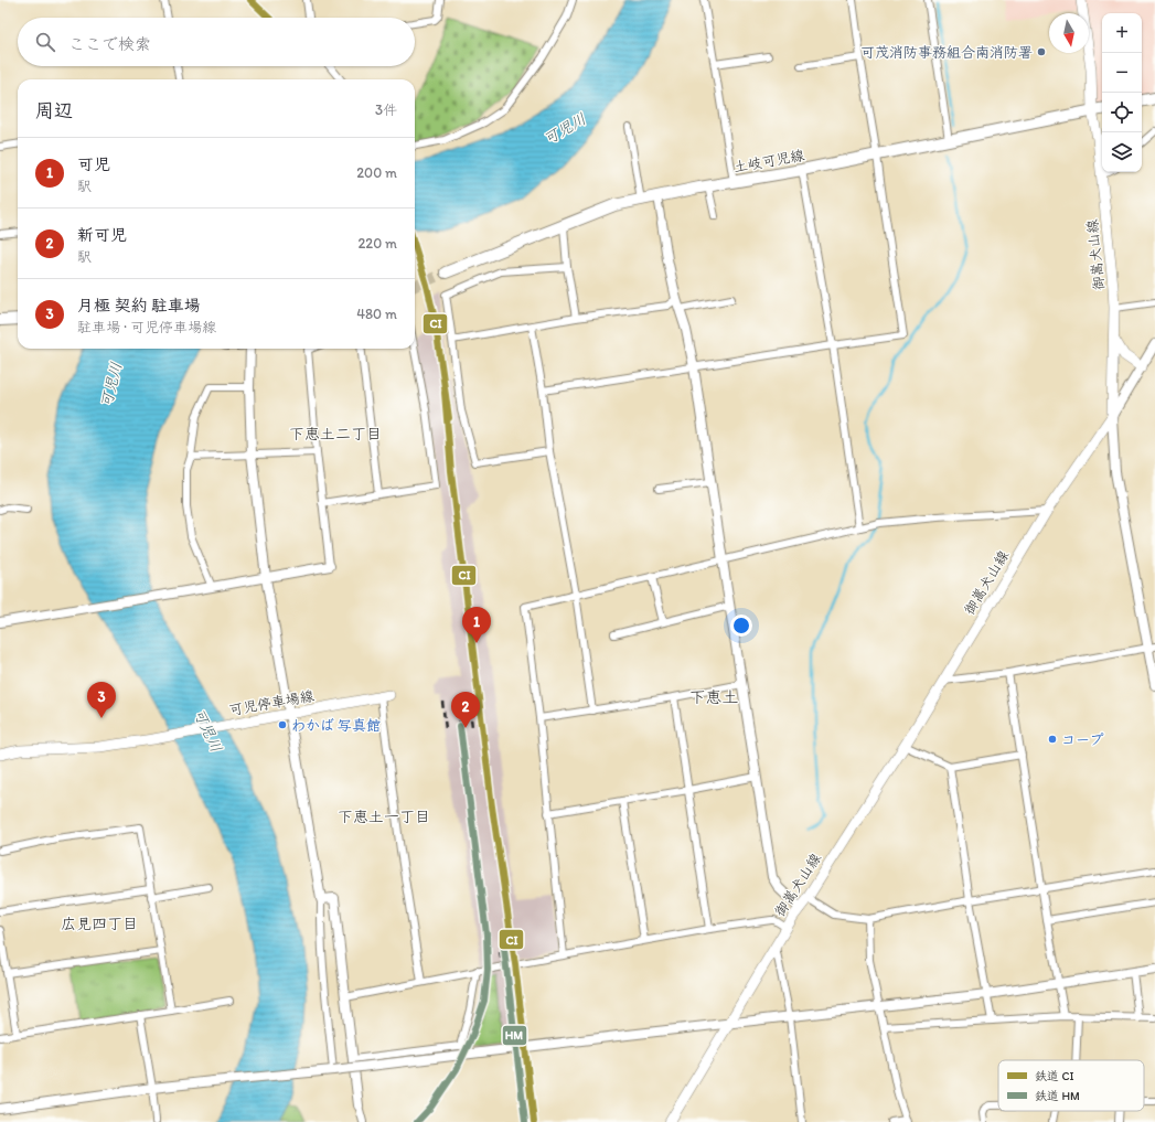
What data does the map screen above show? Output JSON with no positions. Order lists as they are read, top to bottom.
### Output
{
  "streets": {
    "main road": ["土岐可児線", "御嵩犬山線", "可児停車場線"]
  },
  "crossings": [
    ["土岐可児線", "御嵩犬山線"]
  ],
  "districts": [
    "下恵土二丁目",
    "下恵土",
    "下恵土一丁目",
    "広見四丁目"
  ],
  "water": ["可児川"],
  "places": ["可茂消防事務組合南消防署", "わかば 写真館", "コープ"],
  "lines": ["rail line CI", "rail line HM"],
  "legend": ["鉄道 CI", "鉄道 HM"],
  "north": "bottom",
  "page": {
    "map_buttons": ["+", "−"],
    "search": "ここで検索",
    "heading": ["周辺", "3件"],
    "list": [
      {
        "mark": "1",
        "name": "可児",
        "note": "駅",
        "value": "200 m"
      },
      {
        "mark": "2",
        "name": "新可児",
        "note": "駅",
        "value": "220 m"
      },
      {
        "mark": "3",
        "name": "月極 契約 駐車場",
        "note": "駐車場 · 可児停車場線",
        "value": "480 m"
      }
    ],
    "pins": ["1", "3", "2"]
  }
}
